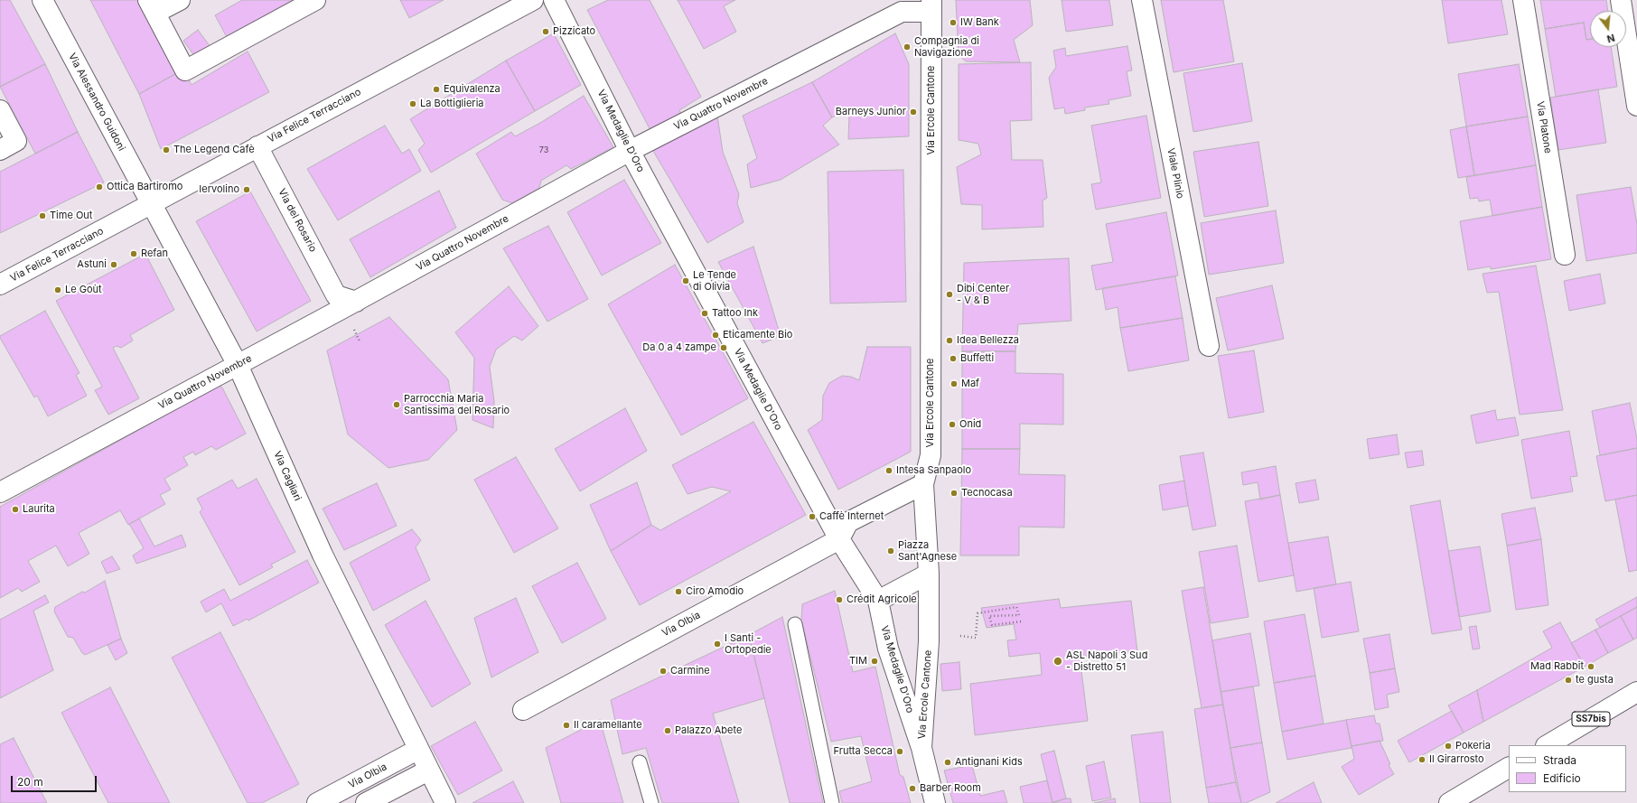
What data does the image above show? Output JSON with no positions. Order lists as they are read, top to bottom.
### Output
{
  "streets": {
    "street": [
      "Via Alessandro Guidoni",
      "Via Quattro Novembre",
      "Via Ercole Cantone",
      "Via Felice Terracciano",
      "Via Platone",
      "Via Medaglie D'Oro",
      "Viale Plinio",
      "Via del Rosario",
      "Via Cagliari",
      "Via Olbia",
      "SS7bis"
    ]
  },
  "crossings": [
    ["Via Alessandro Guidoni", "Via Felice Terracciano"],
    ["Via Alessandro Guidoni", "Via Cagliari"],
    ["Via Quattro Novembre", "Via Ercole Cantone"],
    ["Via Quattro Novembre", "Via Medaglie D'Oro"],
    ["Via Quattro Novembre", "Via del Rosario"],
    ["Via Quattro Novembre", "Via Cagliari"],
    ["Via Ercole Cantone", "Via Medaglie D'Oro"],
    ["Via Felice Terracciano", "Via del Rosario"],
    ["Via Felice Terracciano", "Via Cagliari"],
    ["Via Medaglie D'Oro", "Via Olbia"],
    ["Via Cagliari", "Via Olbia"]
  ],
  "places": [
    "IW Bank",
    "Pizzicato",
    "Compagnia di Navigazione",
    "Equivalenza",
    "La Bottiglieria",
    "Barneys Junior",
    "The Legend Cafè",
    "Ottica Bartiromo",
    "Iervolino",
    "Time Out",
    "Refan",
    "Astuni",
    "Le Tende di Olivia",
    "Le Goùt",
    "Dibi Center - V & B",
    "Tattoo Ink",
    "Eticamente Bio",
    "Idea Bellezza",
    "Da 0 a 4 zampe",
    "Buffetti",
    "Maf",
    "Parrocchia Maria Santissima del Rosario",
    "Onid",
    "Intesa Sanpaolo",
    "Tecnocasa",
    "Laurita",
    "Caffè Internet",
    "Piazza Sant'Agnese",
    "Ciro Amodio",
    "Crédit Agricole",
    "I Santi - Ortopedie",
    "TIM",
    "ASL Napoli 3 Sud - Distretto 51",
    "Mad Rabbit",
    "Carmine",
    "te gusta",
    "Il caramellante",
    "Palazzo Abete",
    "Pokeria",
    "Frutta Secca",
    "Il Girarrosto",
    "Antignani Kids",
    "Barber Room"
  ],
  "house_numbers": ["73"],
  "legend": ["Strada", "Edificio"],
  "scale_bar": "20 m",
  "north": "bottom"
}
